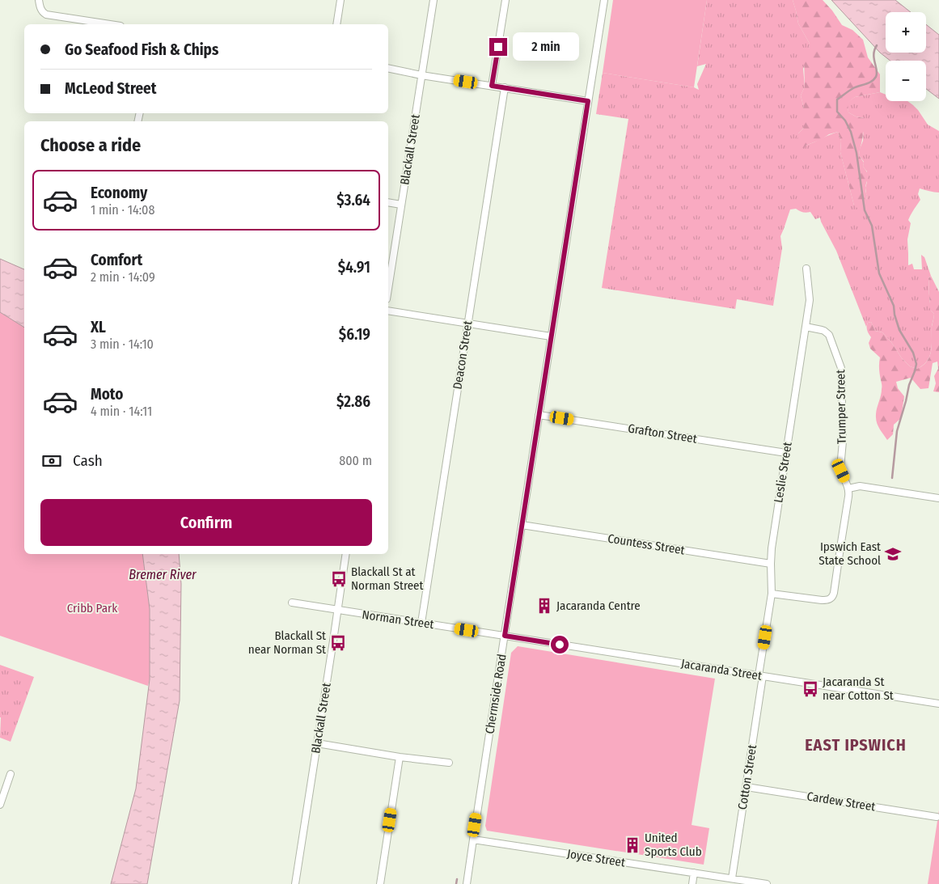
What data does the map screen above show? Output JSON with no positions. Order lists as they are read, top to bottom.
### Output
{
  "streets": {
    "street": [
      "Blackall Street",
      "Deacon Street",
      "Trumper Street",
      "Grafton Street",
      "Leslie Street",
      "Countess Street",
      "Norman Street",
      "Jacaranda Street",
      "Chermside Road",
      "Cotton Street",
      "Cardew Street",
      "Joyce Street"
    ]
  },
  "crossings": [
    ["Blackall Street", "Norman Street"],
    ["Deacon Street", "Norman Street"],
    ["Trumper Street", "Leslie Street"],
    ["Grafton Street", "Leslie Street"],
    ["Grafton Street", "Chermside Road"],
    ["Leslie Street", "Countess Street"],
    ["Leslie Street", "Jacaranda Street"],
    ["Leslie Street", "Cotton Street"],
    ["Countess Street", "Chermside Road"],
    ["Norman Street", "Jacaranda Street"],
    ["Norman Street", "Chermside Road"],
    ["Jacaranda Street", "Chermside Road"],
    ["Jacaranda Street", "Cotton Street"],
    ["Chermside Road", "Joyce Street"],
    ["Cotton Street", "Cardew Street"],
    ["Cotton Street", "Joyce Street"]
  ],
  "districts": ["EAST IPSWICH"],
  "water": ["Bremer River"],
  "parks": ["Cribb Park"],
  "places": {
    "school or university": ["Ipswich East State School"],
    "bus stop": ["Blackall St at Norman Street", "Blackall St near Norman St", "Jacaranda St near Cotton St"],
    "building": ["Jacaranda Centre", "United Sports Club"]
  },
  "page": {
    "map_buttons": ["+", "−"],
    "banner": ["Go Seafood Fish & Chips", "McLeod Street"],
    "bubble": "2 min",
    "heading": "Choose a ride",
    "list": [
      {
        "name": "Economy",
        "note": "1 min · 14:08",
        "value": "$3.64"
      },
      {
        "name": "Comfort",
        "note": "2 min · 14:09",
        "value": "$4.91"
      },
      {
        "name": "XL",
        "note": "3 min · 14:10",
        "value": "$6.19"
      },
      {
        "name": "Moto",
        "note": "4 min · 14:11",
        "value": "$2.86"
      }
    ],
    "pay": ["Cash", "800 m"],
    "buttons": "Confirm"
  }
}
